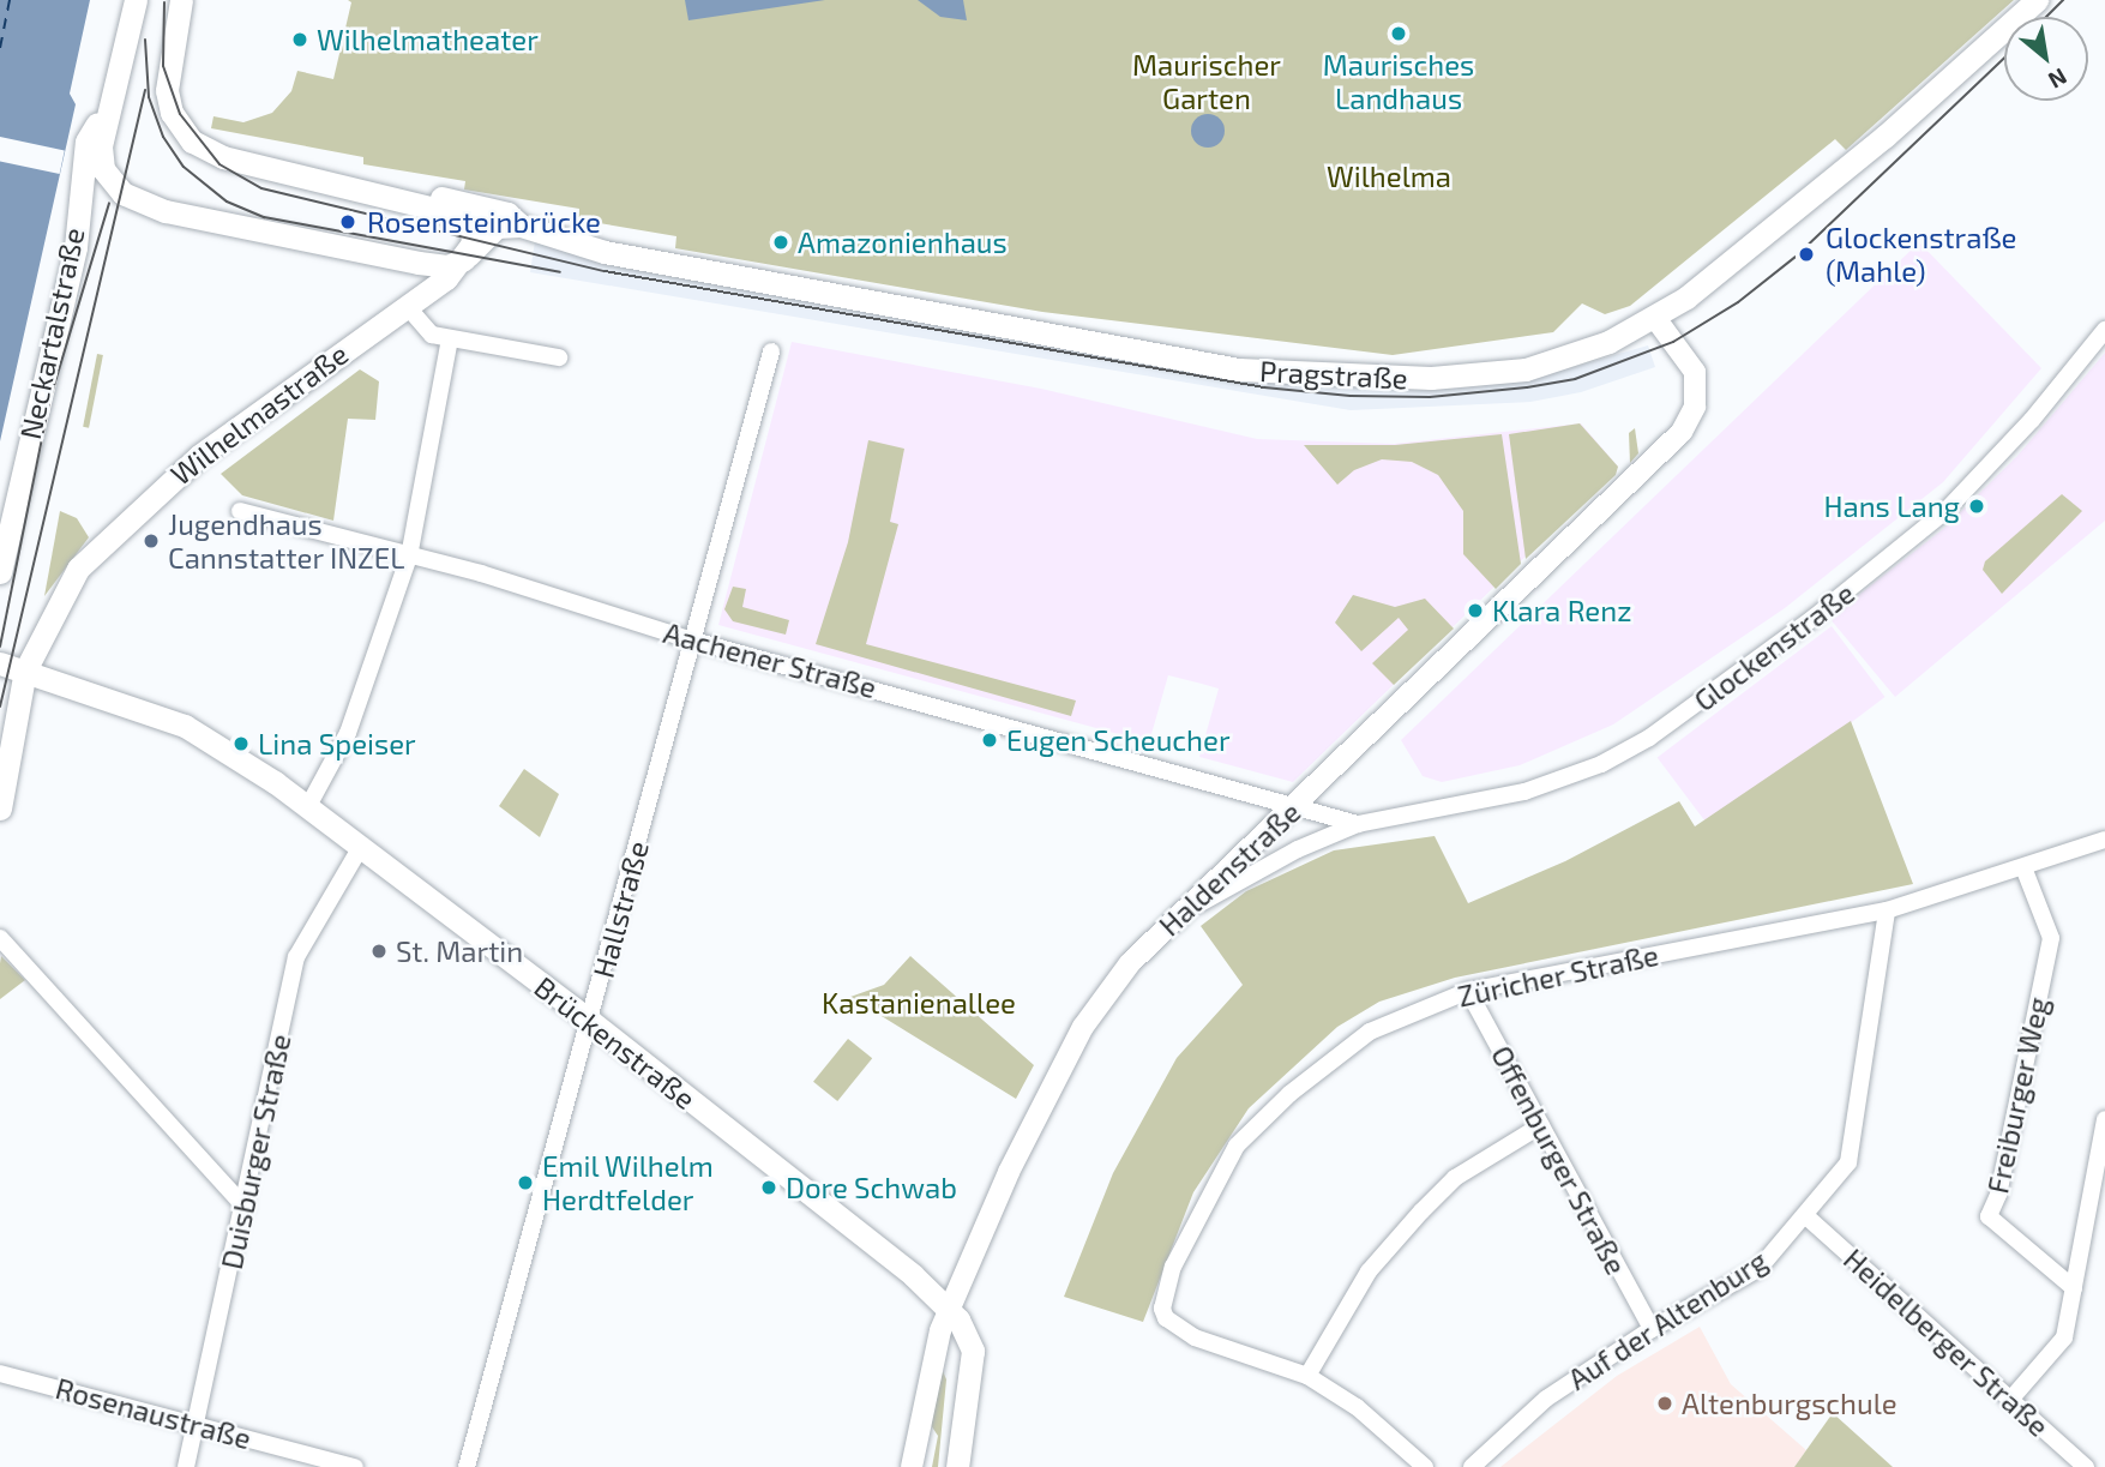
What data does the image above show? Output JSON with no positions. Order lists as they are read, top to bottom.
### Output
{
  "streets": {
    "main road": [
      "Neckartalstraße",
      "Pragstraße",
      "Wilhelmastraße",
      "Brückenstraße"
    ],
    "street": [
      "Glockenstraße",
      "Aachener Straße",
      "Haldenstraße",
      "Hallstraße",
      "Züricher Straße",
      "Freiburger Weg",
      "Duisburger Straße",
      "Offenburger Straße",
      "Auf der Altenburg",
      "Heidelberger Straße",
      "Rosenaustraße"
    ]
  },
  "crossings": [
    ["Neckartalstraße", "Wilhelmastraße"],
    ["Pragstraße", "Haldenstraße"],
    ["Wilhelmastraße", "Brückenstraße"],
    ["Glockenstraße", "Aachener Straße"],
    ["Glockenstraße", "Haldenstraße"],
    ["Aachener Straße", "Haldenstraße"],
    ["Aachener Straße", "Hallstraße"],
    ["Haldenstraße", "Brückenstraße"],
    ["Hallstraße", "Brückenstraße"],
    ["Züricher Straße", "Freiburger Weg"],
    ["Züricher Straße", "Offenburger Straße"],
    ["Züricher Straße", "Auf der Altenburg"],
    ["Brückenstraße", "Duisburger Straße"],
    ["Duisburger Straße", "Rosenaustraße"],
    ["Offenburger Straße", "Auf der Altenburg"],
    ["Auf der Altenburg", "Heidelberger Straße"]
  ],
  "parks": ["Maurischer Garten", "Wilhelma", "Kastanienallee"],
  "places": [
    "Maurisches Landhaus",
    "Wilhelmatheater",
    "Rosensteinbrücke",
    "Amazonienhaus",
    "Glockenstraße (Mahle)",
    "Hans Lang",
    "Jugendhaus Cannstatter INZEL",
    "Klara Renz",
    "Eugen Scheucher",
    "Lina Speiser",
    "St. Martin",
    "Emil Wilhelm Herdtfelder",
    "Dore Schwab",
    "Altenburgschule"
  ],
  "north": "bottom right"
}
